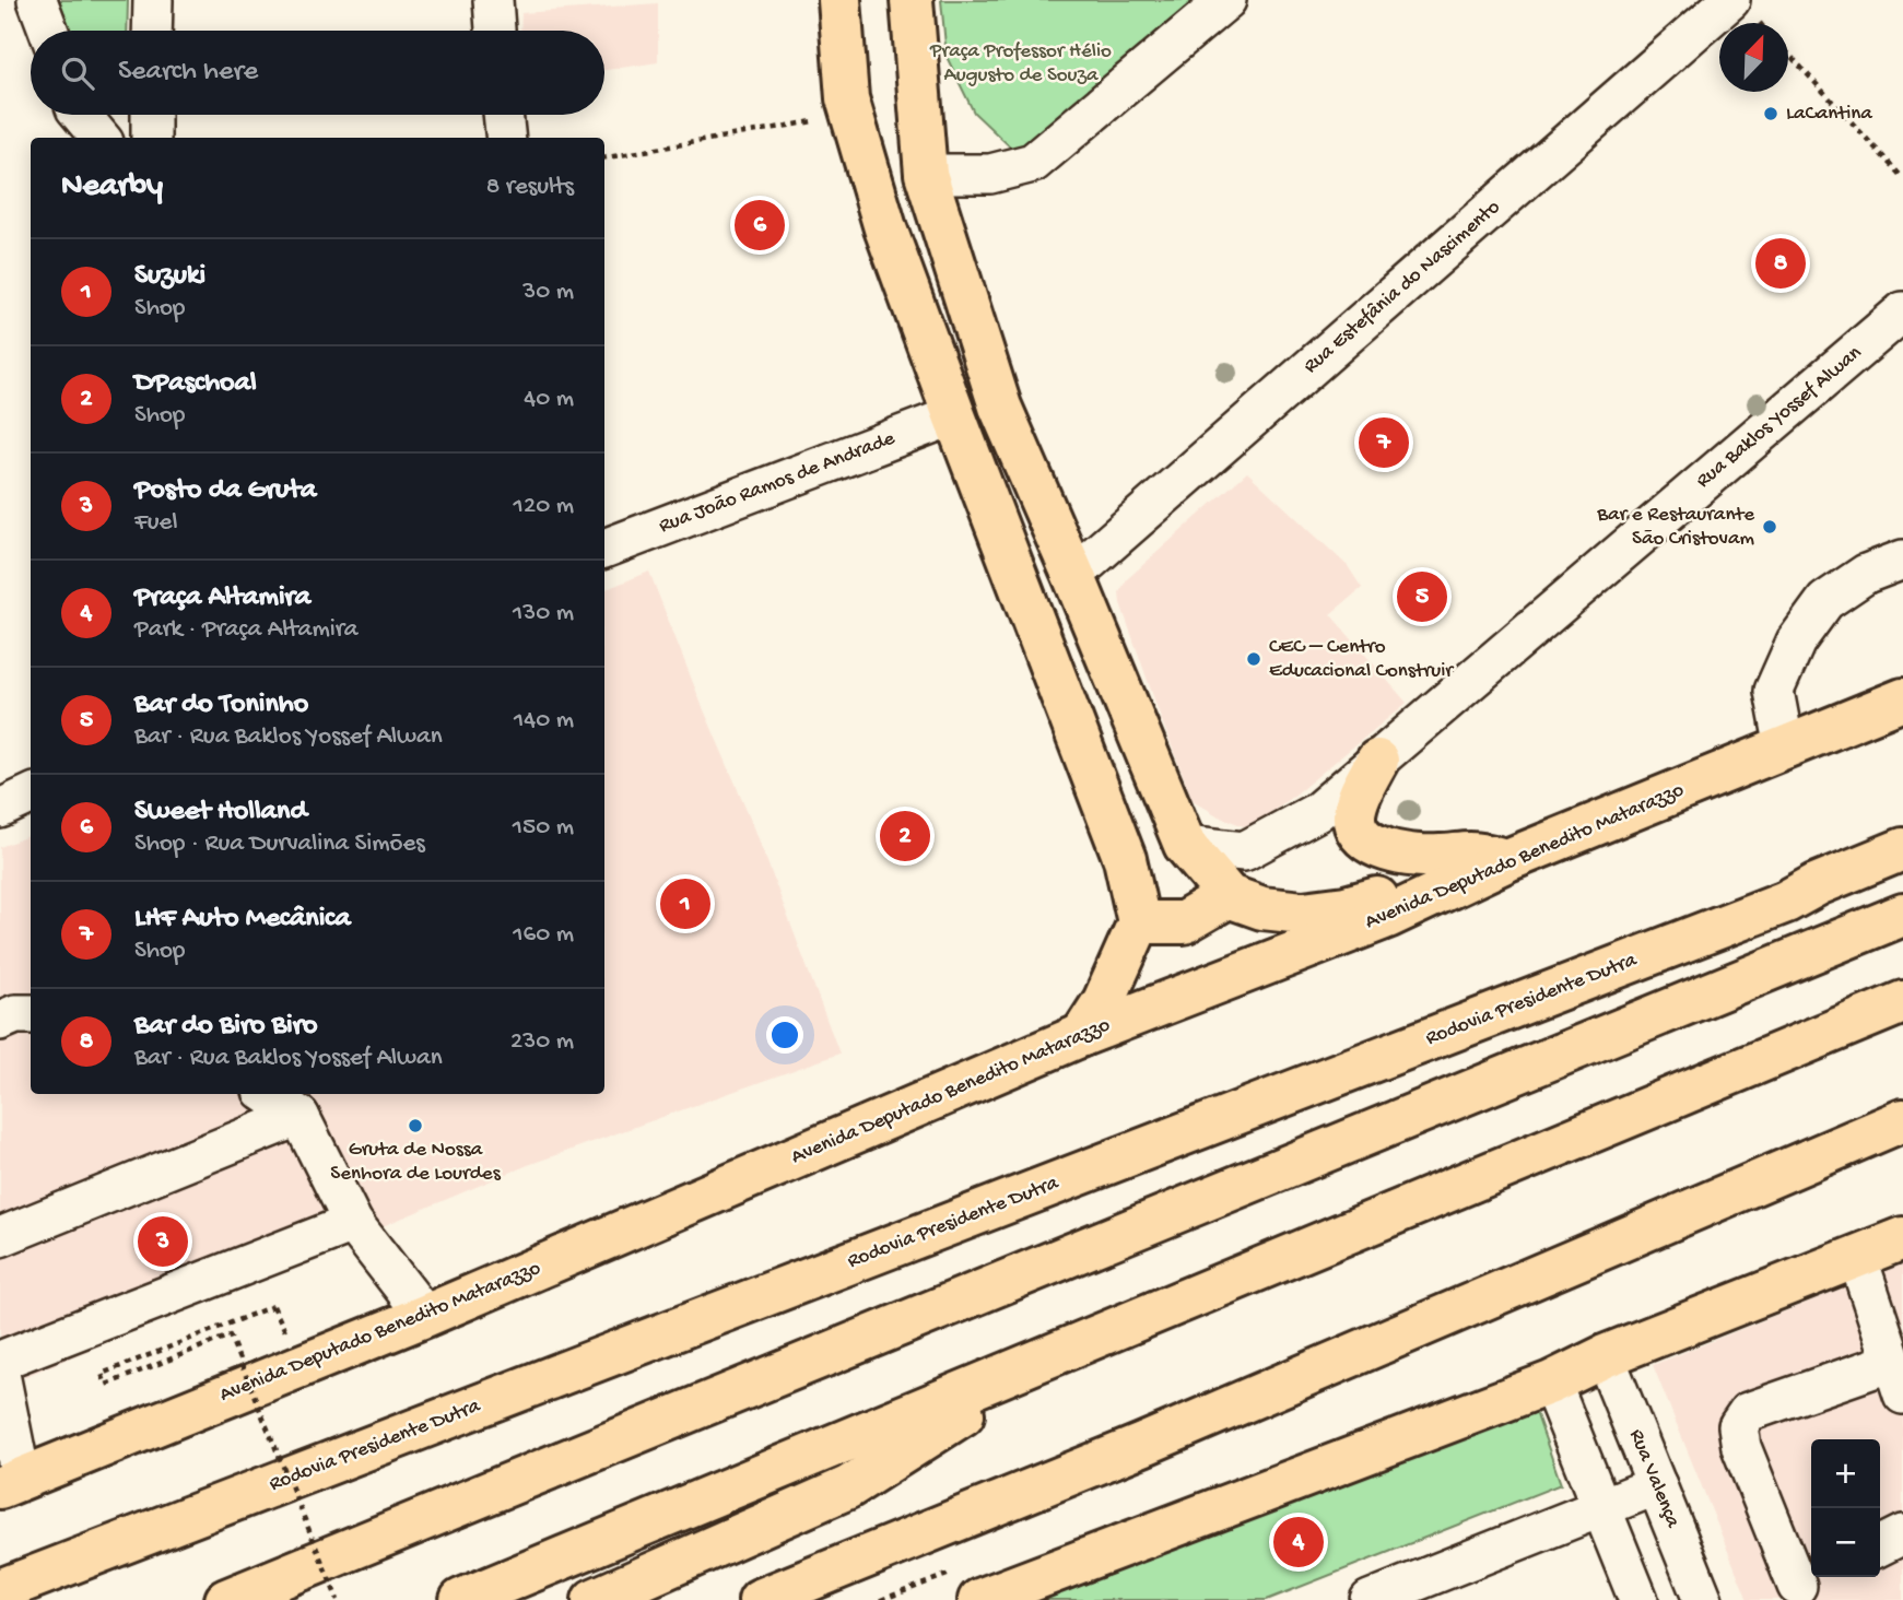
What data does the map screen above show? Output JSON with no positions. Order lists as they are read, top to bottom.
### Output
{
  "streets": {
    "main road": ["Avenida Deputado Benedito Matarazzo", "Rodovia Presidente Dutra"],
    "street": [
      "Rua Estefânia do Nascimento",
      "Rua Baklos Yossef Alwan",
      "Rua João Ramos de Andrade",
      "Rua Valença"
    ]
  },
  "parks": ["Praça Professor Hélio Augusto de Souza"],
  "places": [
    "LaCantina",
    "Bar e Restaurante São Cristovam",
    "CEC – Centro Educacional Construir",
    "Gruta de Nossa Senhora de Lourdes"
  ],
  "north": "top right",
  "page": {
    "search": "Search here",
    "heading": ["Nearby", "8 results"],
    "pins": [
      "6",
      "8",
      "7",
      "5",
      "2",
      "1",
      "3",
      "4"
    ],
    "list": [
      {
        "mark": "1",
        "name": "Suzuki",
        "note": "Shop",
        "value": "30 m"
      },
      {
        "mark": "2",
        "name": "DPaschoal",
        "note": "Shop",
        "value": "40 m"
      },
      {
        "mark": "3",
        "name": "Posto da Gruta",
        "note": "Fuel",
        "value": "120 m"
      },
      {
        "mark": "4",
        "name": "Praça Altamira",
        "note": "Park · Praça Altamira",
        "value": "130 m"
      },
      {
        "mark": "5",
        "name": "Bar do Toninho",
        "note": "Bar · Rua Baklos Yossef Alwan",
        "value": "140 m"
      },
      {
        "mark": "6",
        "name": "Sweet Holland",
        "note": "Shop · Rua Durvalina Simões",
        "value": "150 m"
      },
      {
        "mark": "7",
        "name": "LHF Auto Mecânica",
        "note": "Shop",
        "value": "160 m"
      },
      {
        "mark": "8",
        "name": "Bar do Biro Biro",
        "note": "Bar · Rua Baklos Yossef Alwan",
        "value": "230 m"
      }
    ],
    "map_buttons": ["+", "−"]
  }
}
